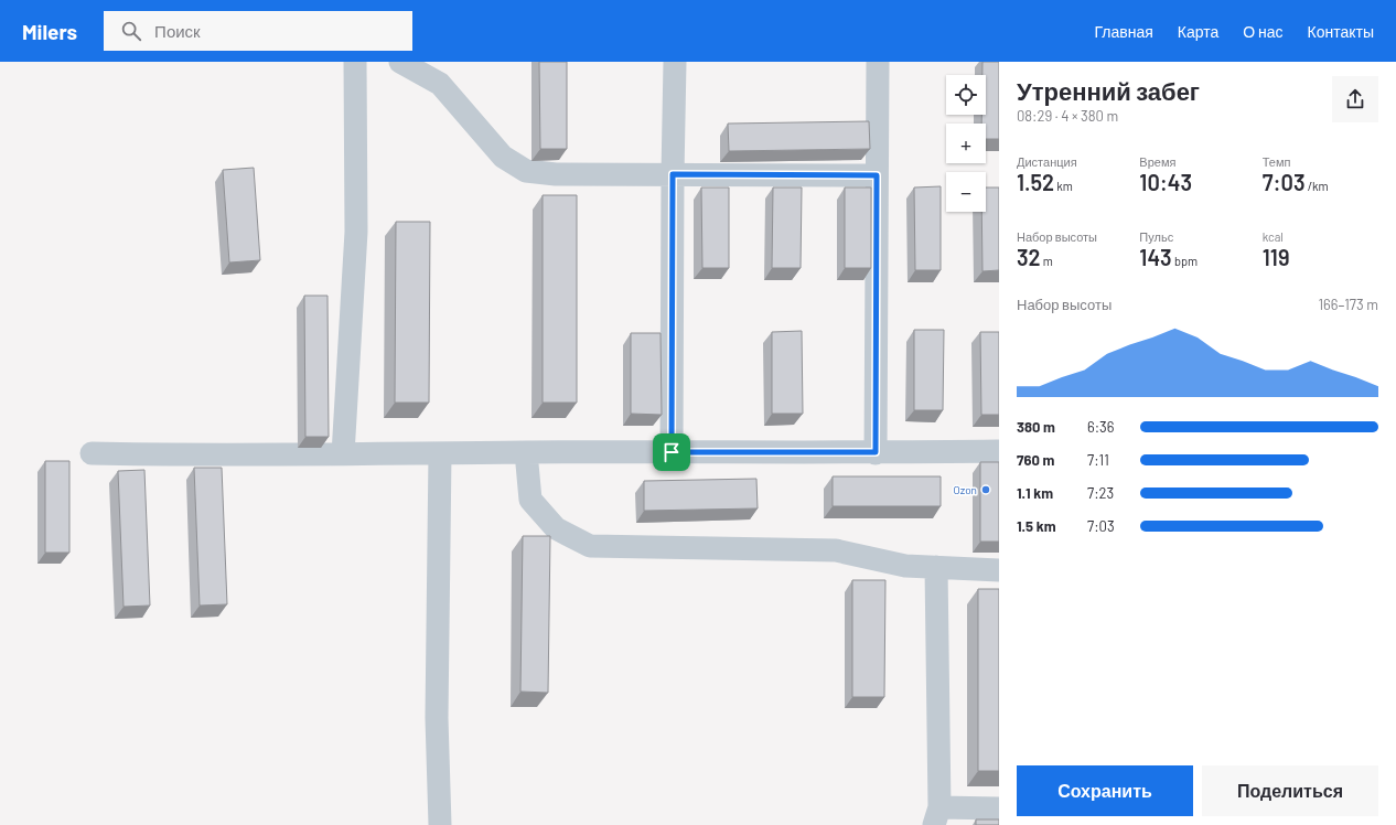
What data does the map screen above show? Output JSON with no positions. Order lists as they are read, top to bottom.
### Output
{
  "places": ["Ozon"],
  "page": {
    "header": "Milers",
    "search": "Поиск",
    "nav": [
      "Главная",
      "Карта",
      "О нас",
      "Контакты"
    ],
    "heading": ["Утренний забег", "08:29 · 4 × 380 m"],
    "map_buttons": ["+", "−"],
    "stats": [
      ["Дистанция", "1.52 km"],
      ["Время", "10:43"],
      ["Темп", "7:03 /km"],
      ["Набор высоты", "32 m"],
      ["Пульс", "143 bpm"],
      ["kcal", "119"]
    ],
    "chart": ["Набор высоты", "166–173 m"],
    "list": [
      {
        "name": "380 m",
        "note": "6:36"
      },
      {
        "name": "760 m",
        "note": "7:11"
      },
      {
        "name": "1.1 km",
        "note": "7:23"
      },
      {
        "name": "1.5 km",
        "note": "7:03"
      }
    ],
    "buttons": ["Сохранить", "Поделиться"]
  }
}
